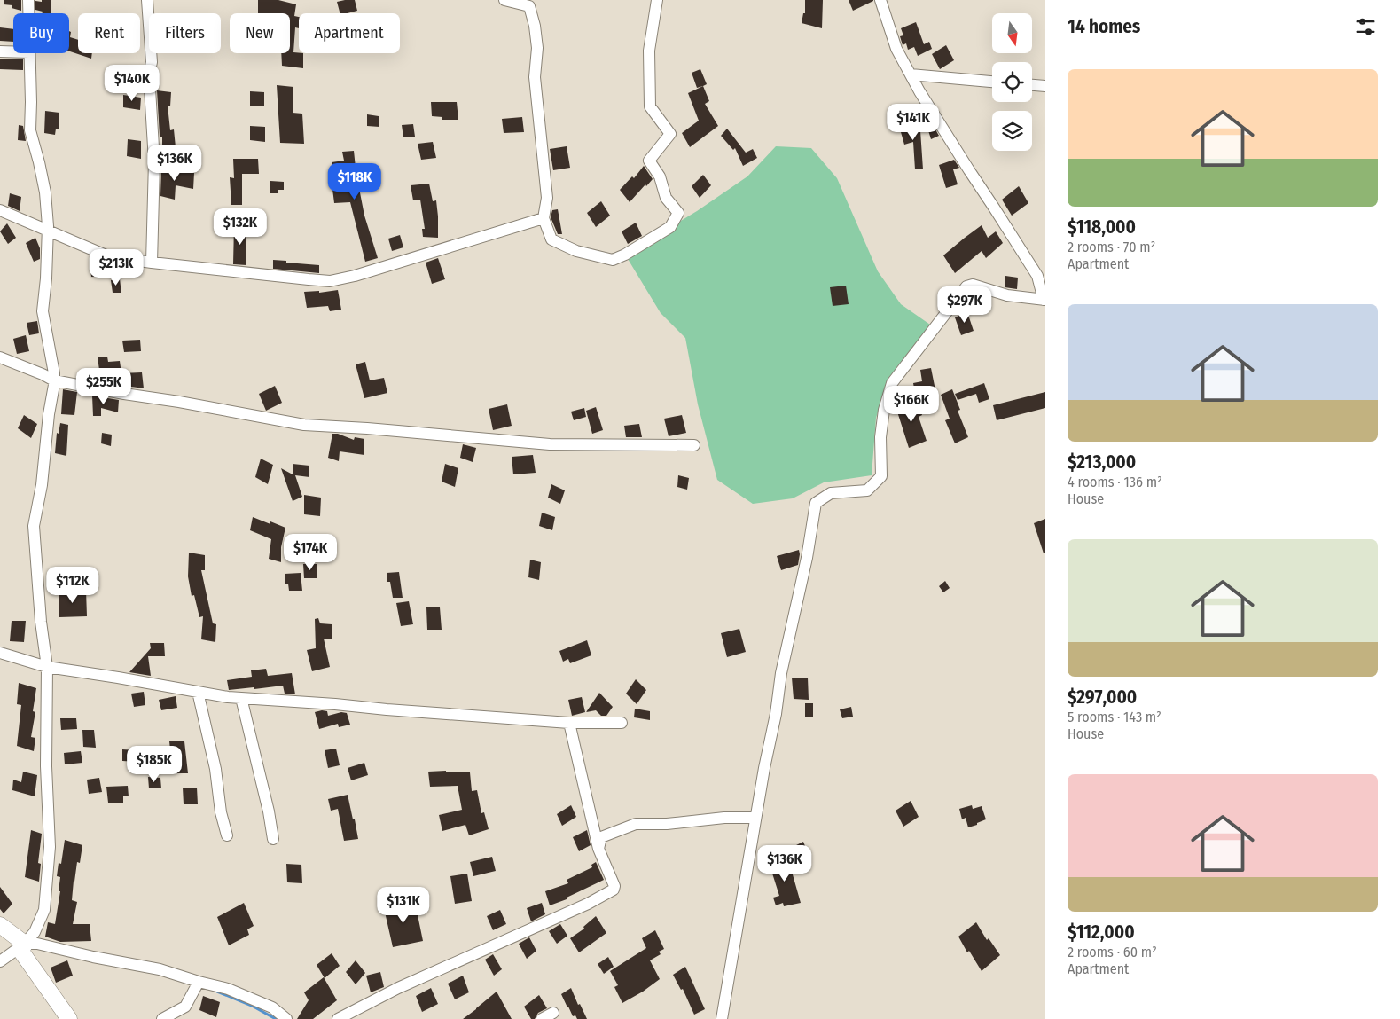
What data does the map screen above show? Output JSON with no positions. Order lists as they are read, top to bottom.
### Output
{
  "north": "bottom",
  "page": {
    "heading": "14 homes",
    "chip": [
      "Buy",
      "Rent",
      "Filters",
      "New",
      "Apartment"
    ],
    "list": [
      {
        "name": "$118,000",
        "note": "2 rooms · 70 m² · Apartment"
      },
      {
        "name": "$213,000",
        "note": "4 rooms · 136 m² · House"
      },
      {
        "name": "$297,000",
        "note": "5 rooms · 143 m² · House"
      },
      {
        "name": "$112,000",
        "note": "2 rooms · 60 m² · Apartment"
      }
    ],
    "price": [
      "$140K",
      "$141K",
      "$136K",
      "$118K",
      "$132K",
      "$213K",
      "$297K",
      "$255K",
      "$166K",
      "$174K",
      "$112K",
      "$185K",
      "$136K",
      "$131K"
    ]
  }
}
